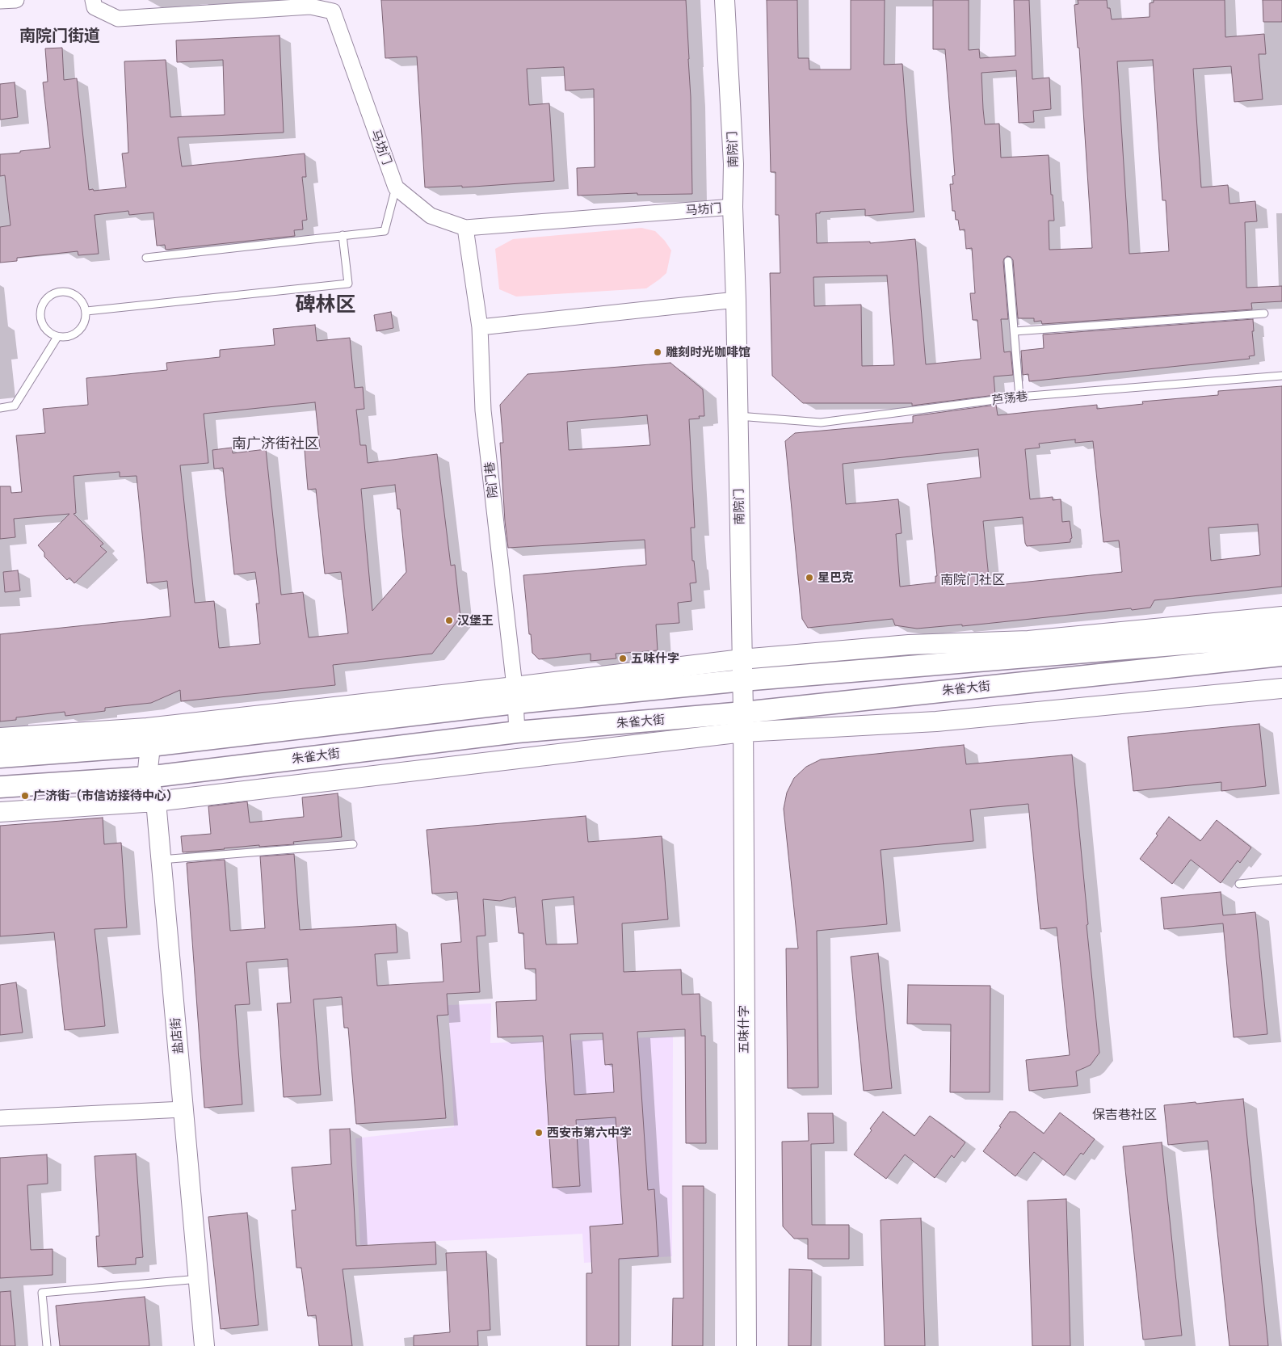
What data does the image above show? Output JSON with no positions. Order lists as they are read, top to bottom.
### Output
{
  "streets": {
    "main road": ["朱雀大街"],
    "street": [
      "马坊门",
      "南院门",
      "院门巷",
      "五味什字",
      "盐店街"
    ],
    "lane": ["芦荡巷"]
  },
  "crossings": [
    ["马坊门", "南院门"],
    ["马坊门", "院门巷"],
    ["南院门", "芦荡巷"],
    ["南院门", "朱雀大街"],
    ["南院门", "五味什字"],
    ["院门巷", "朱雀大街"],
    ["朱雀大街", "五味什字"],
    ["朱雀大街", "盐店街"]
  ],
  "districts": [
    "南院门街道",
    "碑林区",
    "南广济街社区",
    "南院门社区",
    "保吉巷社区"
  ],
  "places": [
    "雕刻时光咖啡馆",
    "星巴克",
    "汉堡王",
    "五味什字",
    "广济街（市信访接待中心）",
    "西安市第六中学"
  ]
}
